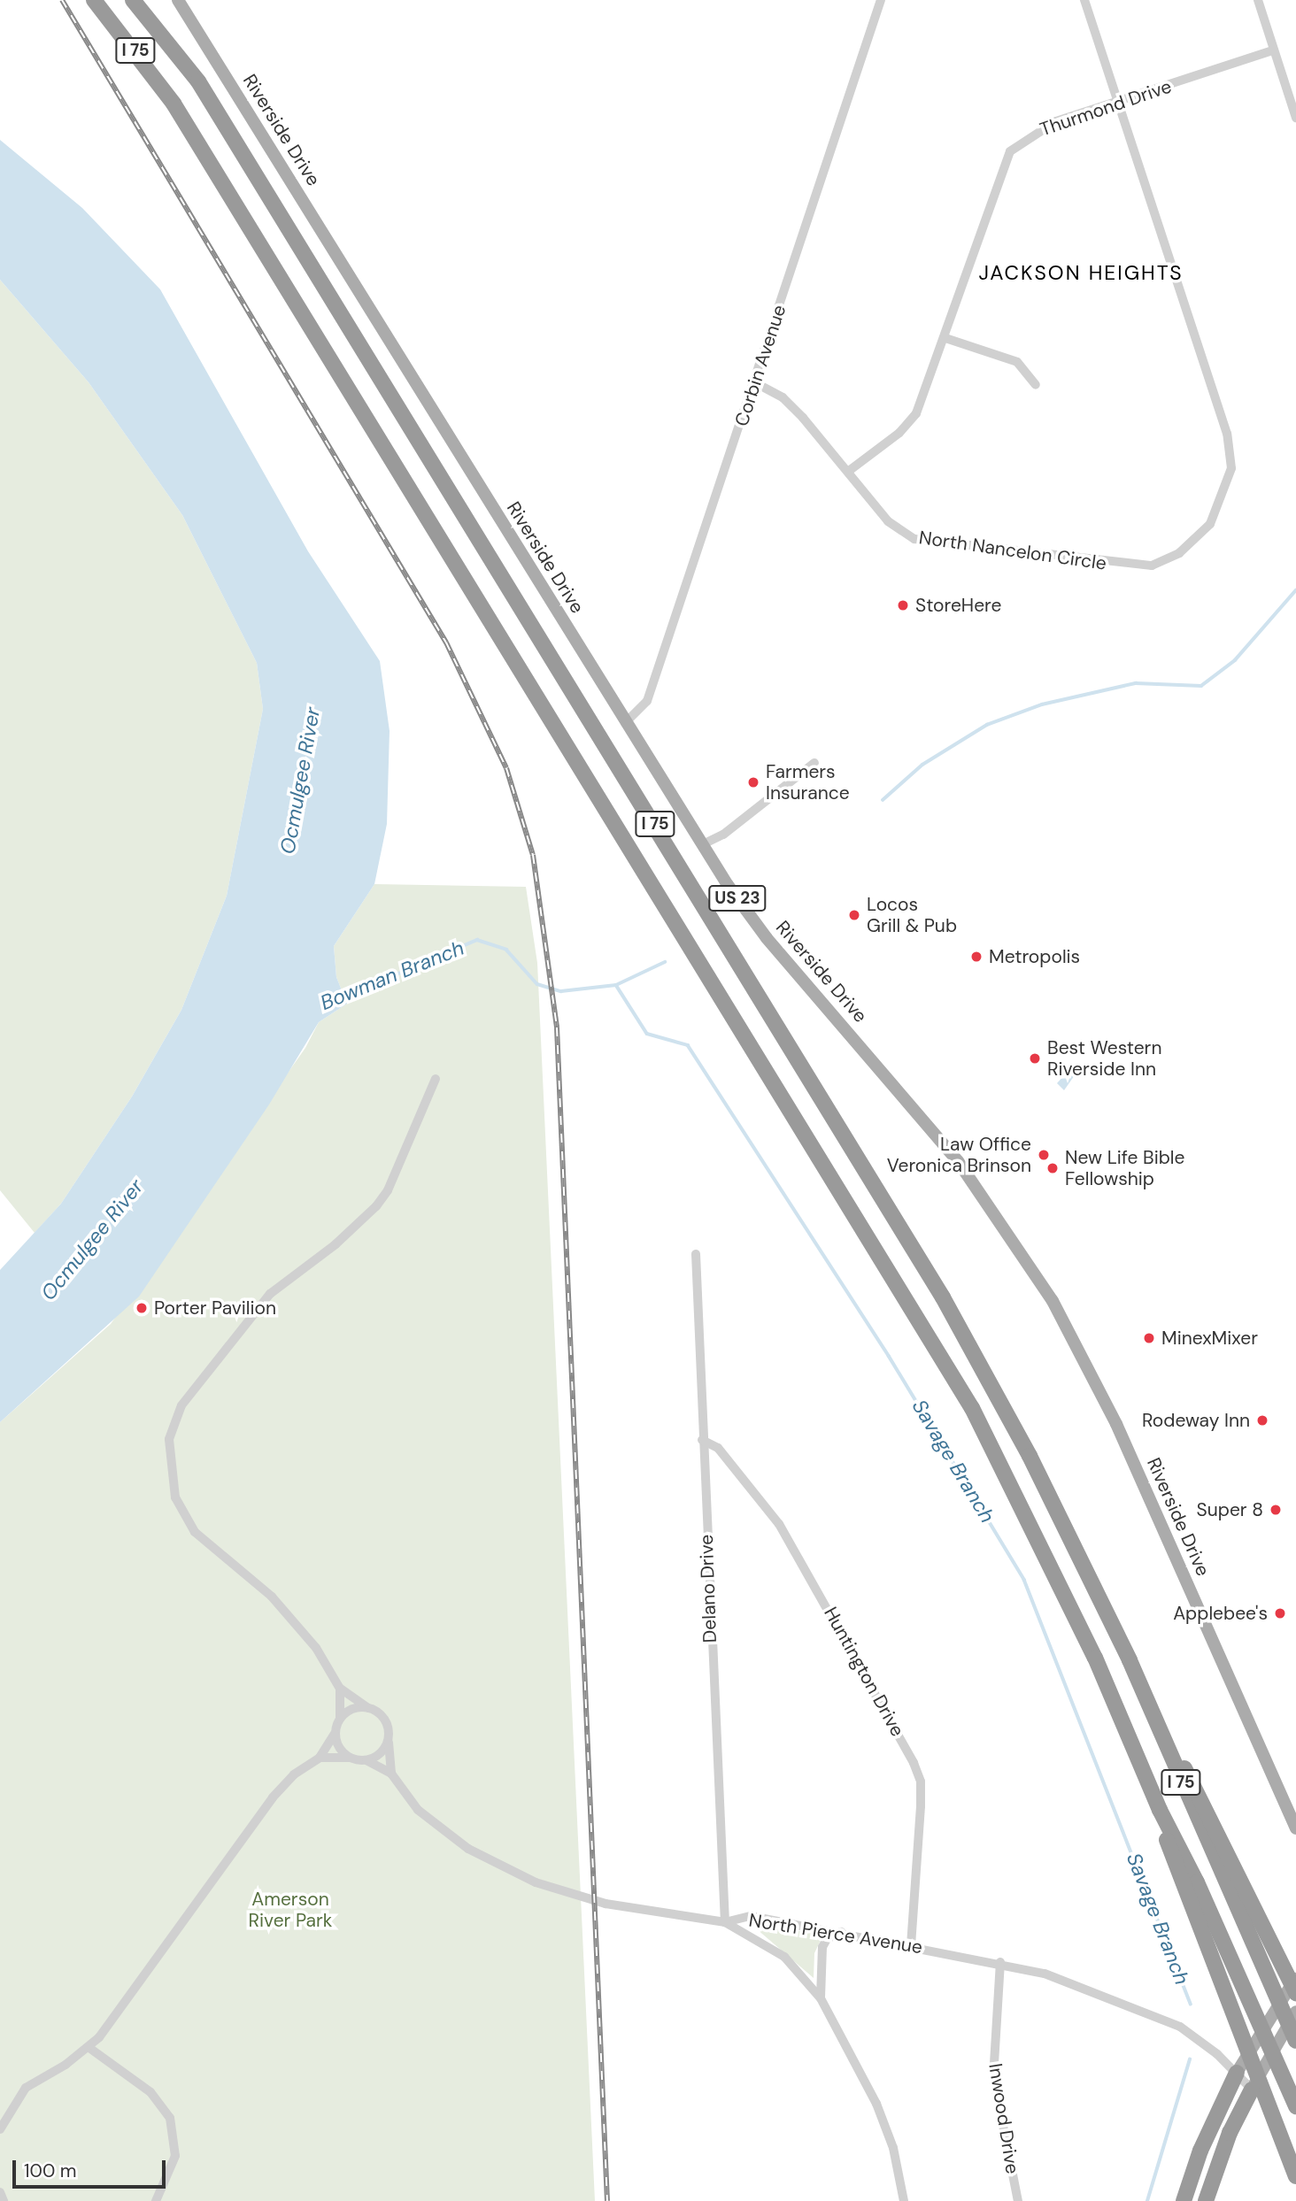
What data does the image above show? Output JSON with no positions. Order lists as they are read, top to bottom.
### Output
{
  "streets": {
    "highway": ["I 75"],
    "main road": ["Riverside Drive", "US 23"],
    "street": [
      "Thurmond Drive",
      "Corbin Avenue",
      "North Nancelon Circle",
      "Delano Drive",
      "Huntington Drive",
      "North Pierce Avenue",
      "Inwood Drive"
    ]
  },
  "crossings": [
    ["Thurmond Drive", "North Nancelon Circle"],
    ["Riverside Drive", "Corbin Avenue"],
    ["Corbin Avenue", "North Nancelon Circle"],
    ["Delano Drive", "Huntington Drive"],
    ["Delano Drive", "North Pierce Avenue"],
    ["Huntington Drive", "North Pierce Avenue"],
    ["North Pierce Avenue", "Inwood Drive"]
  ],
  "districts": ["JACKSON HEIGHTS"],
  "water": ["Ocmulgee River", "Bowman Branch", "Savage Branch"],
  "parks": ["Amerson River Park"],
  "places": [
    "StoreHere",
    "Farmers Insurance",
    "Locos Grill & Pub",
    "Metropolis",
    "Best Western Riverside Inn",
    "Law Office Veronica Brinson",
    "New Life Bible Fellowship",
    "Porter Pavilion",
    "MinexMixer",
    "Rodeway Inn",
    "Super 8",
    "Applebee's"
  ],
  "scale_bar": "100 m"
}
